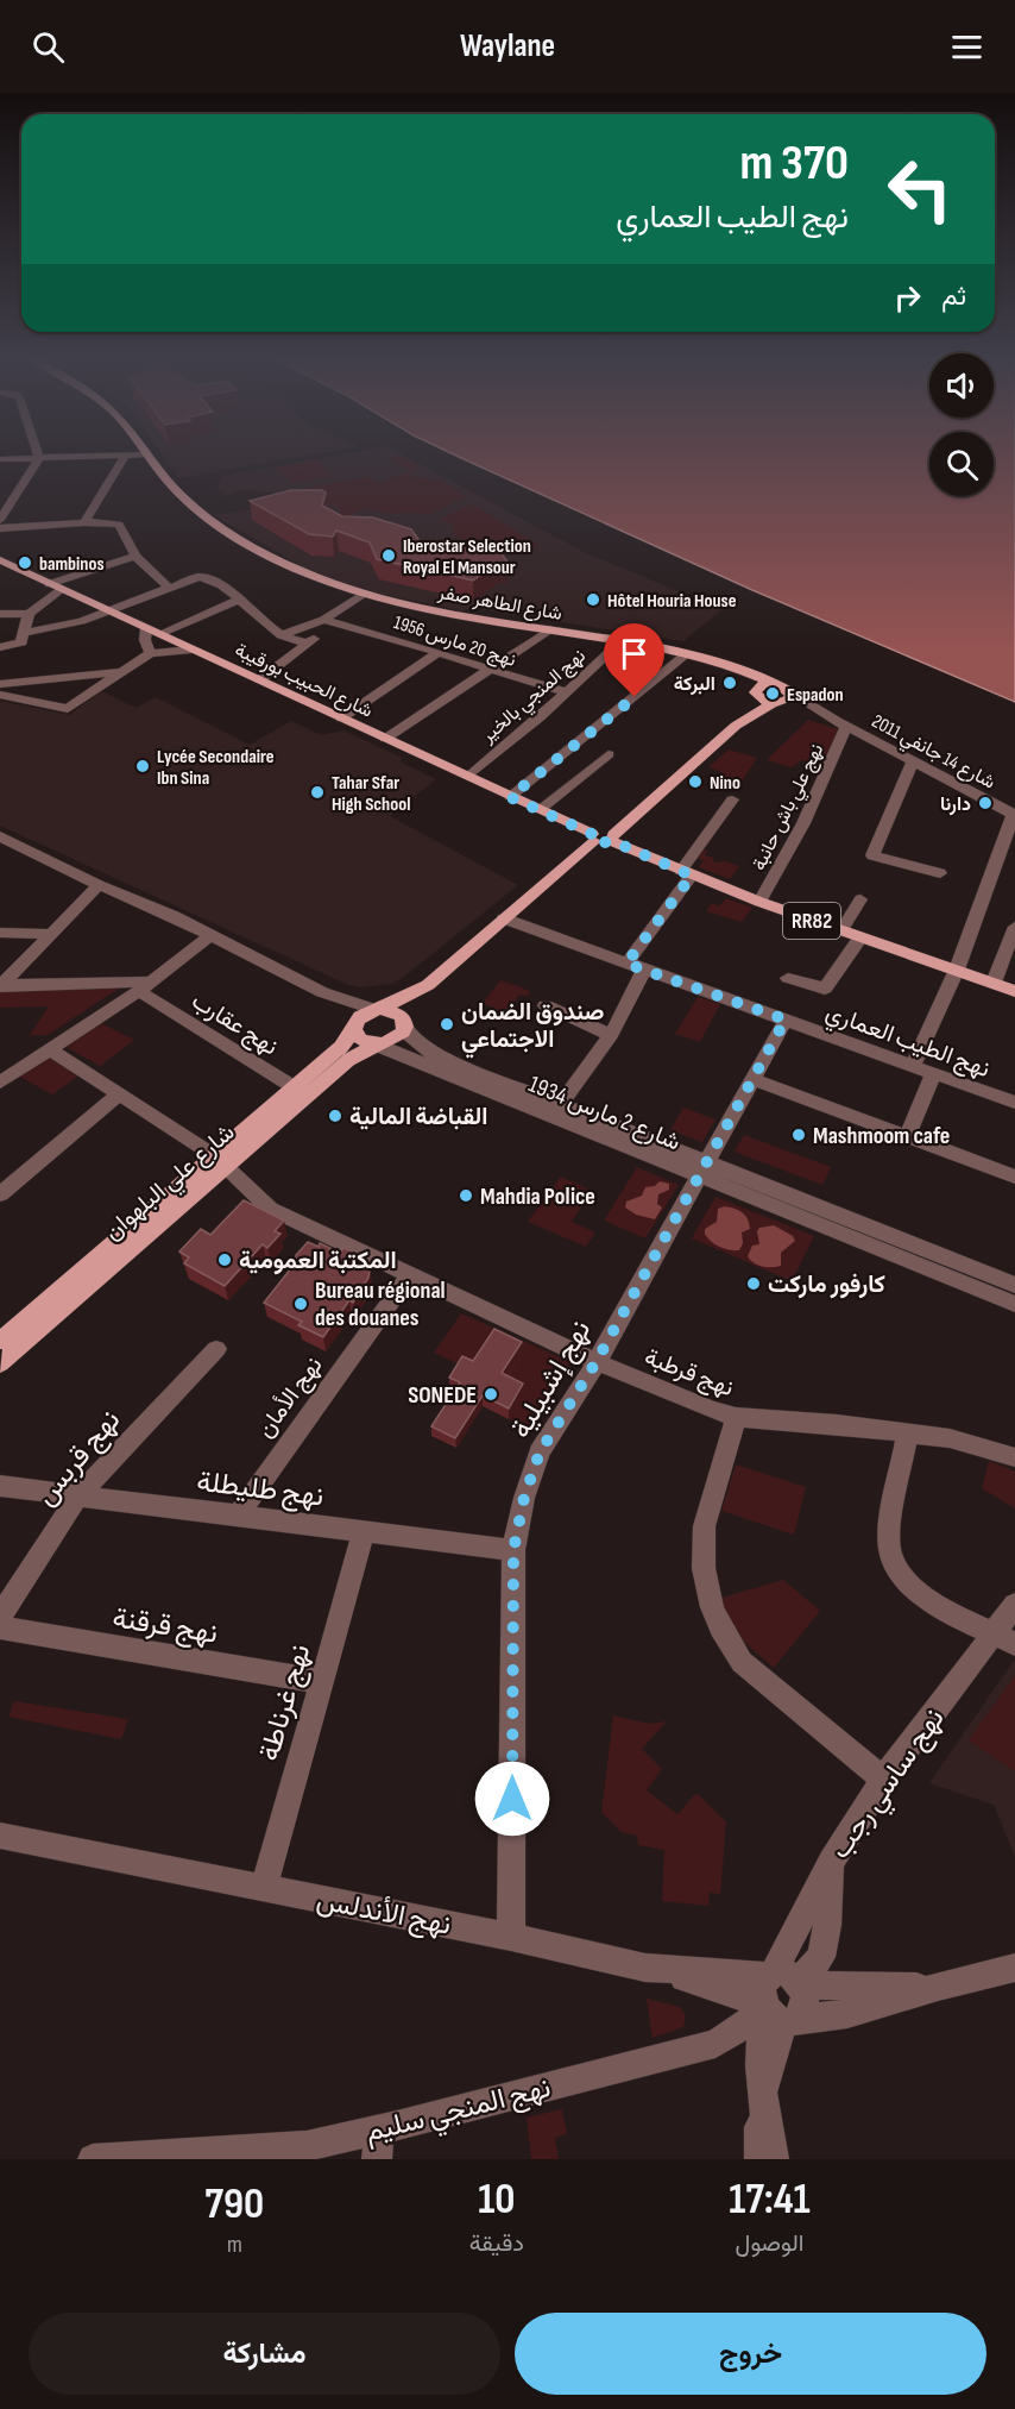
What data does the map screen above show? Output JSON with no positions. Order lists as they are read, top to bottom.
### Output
{
  "streets": {
    "main road": [
      "شارع الطاهر صفر",
      "شارع الحبيب بورقيبة",
      "RR82",
      "شارع علي البلهوان"
    ],
    "street": [
      "نهج 20 مارس 1956",
      "نهج المنجي بالخير",
      "شارع 14 جانفي 2011",
      "نهج علي باش حانبة",
      "نهج عقارب",
      "نهج الطيب العماري",
      "شارع 2 مارس 1934",
      "نهج قرطبة",
      "نهج إشبيلية",
      "نهج الأمان",
      "نهج قربس",
      "نهج طليطلة",
      "نهج قرقنة",
      "نهج غرناطة",
      "نهج ساسي رجب",
      "نهج الأندلس",
      "نهج المنجي سليم"
    ]
  },
  "crossings": [
    ["شارع الطاهر صفر", "نهج المنجي بالخير"],
    ["شارع الطاهر صفر", "شارع 14 جانفي 2011"],
    ["نهج 20 مارس 1956", "نهج المنجي بالخير"],
    ["شارع الحبيب بورقيبة", "نهج المنجي بالخير"],
    ["شارع الحبيب بورقيبة", "نهج علي باش حانبة"],
    ["شارع 14 جانفي 2011", "نهج علي باش حانبة"],
    ["نهج عقارب", "شارع علي البلهوان"],
    ["نهج الطيب العماري", "نهج إشبيلية"],
    ["شارع 2 مارس 1934", "شارع علي البلهوان"],
    ["شارع 2 مارس 1934", "نهج إشبيلية"],
    ["شارع علي البلهوان", "نهج قرطبة"],
    ["نهج قرطبة", "نهج إشبيلية"],
    ["نهج قرطبة", "نهج الأمان"],
    ["نهج إشبيلية", "نهج طليطلة"],
    ["نهج إشبيلية", "نهج الأندلس"],
    ["نهج الأمان", "نهج طليطلة"],
    ["نهج قربس", "نهج طليطلة"],
    ["نهج طليطلة", "نهج غرناطة"],
    ["نهج قرقنة", "نهج غرناطة"],
    ["نهج غرناطة", "نهج الأندلس"],
    ["نهج ساسي رجب", "نهج الأندلس"]
  ],
  "places": [
    "Iberostar Selection Royal El Mansour",
    "bambinos",
    "Hôtel Houria House",
    "البركة",
    "Espadon",
    "Lycée Secondaire Ibn Sina",
    "Nino",
    "Tahar Sfar High School",
    "دارنا",
    "صندوق الضمان الاجتماعي",
    "القباضة المالية",
    "Mashmoom cafe",
    "Mahdia Police",
    "المكتبة العمومية",
    "كارفور ماركت",
    "Bureau régional des douanes",
    "SONEDE"
  ],
  "page": {
    "header": "Waylane",
    "turn": ["370 m", "نهج الطيب العماري"],
    "then": "ثم",
    "eta": [
      "17:41",
      "الوصول",
      "10",
      "دقيقة",
      "790",
      "m"
    ],
    "buttons": ["خروج", "مشاركة"]
  }
}
